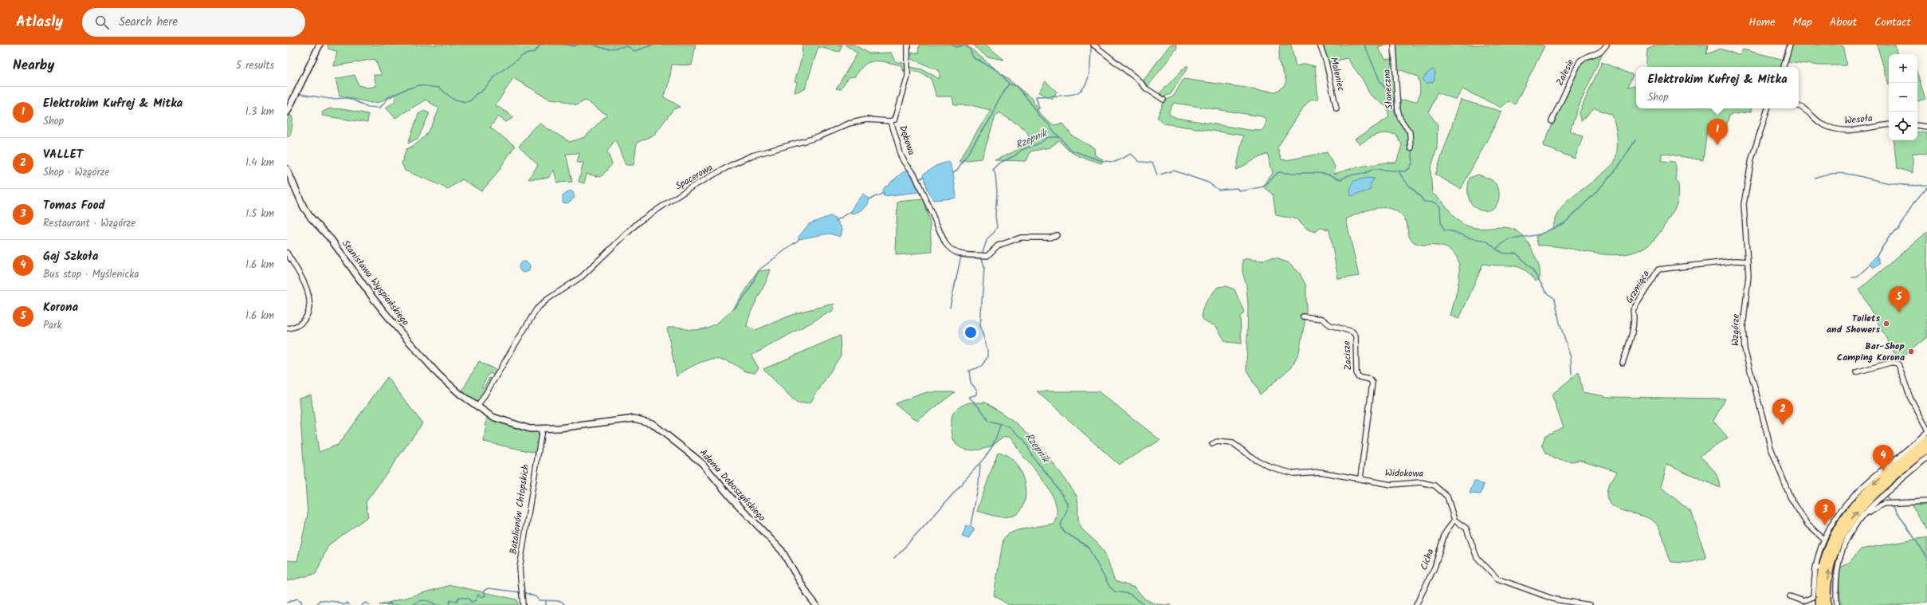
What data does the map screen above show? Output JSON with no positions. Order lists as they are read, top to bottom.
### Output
{
  "streets": {
    "street": [
      "Zalesie",
      "Maleniec",
      "Słoneczna",
      "Wesoła",
      "Dębowa",
      "Spacerowa",
      "Stanisława Wyspiańskiego",
      "Grzmiąca",
      "Wzgórze",
      "Zacisze",
      "Widokowa",
      "Adama Doboszyńskiego",
      "Batalionów Chłopskich",
      "Cicha"
    ]
  },
  "crossings": [
    ["Dębowa", "Spacerowa"],
    ["Spacerowa", "Stanisława Wyspiańskiego"],
    ["Spacerowa", "Adama Doboszyńskiego"],
    ["Stanisława Wyspiańskiego", "Adama Doboszyńskiego"],
    ["Grzmiąca", "Wzgórze"],
    ["Zacisze", "Widokowa"],
    ["Widokowa", "Cicha"],
    ["Adama Doboszyńskiego", "Batalionów Chłopskich"]
  ],
  "water": ["Rzepnik"],
  "places": ["Toilets and Showers", "Bar-Shop Camping Korona"],
  "page": {
    "header": "Atlasly",
    "search": "Search here",
    "nav": [
      "Home",
      "Map",
      "About",
      "Contact"
    ],
    "heading": ["Nearby", "5 results"],
    "map_buttons": ["+", "−"],
    "popup": ["Elektrokim Kufrej & Mitka", "Shop"],
    "list": [
      {
        "mark": "1",
        "name": "Elektrokim Kufrej & Mitka",
        "note": "Shop",
        "value": "1.3 km"
      },
      {
        "mark": "2",
        "name": "VALLET",
        "note": "Shop · Wzgórze",
        "value": "1.4 km"
      },
      {
        "mark": "3",
        "name": "Tomas Food",
        "note": "Restaurant · Wzgórze",
        "value": "1.5 km"
      },
      {
        "mark": "4",
        "name": "Gaj Szkoła",
        "note": "Bus stop · Myślenicka",
        "value": "1.6 km"
      },
      {
        "mark": "5",
        "name": "Korona",
        "note": "Park",
        "value": "1.6 km"
      }
    ],
    "pins": [
      "1",
      "5",
      "2",
      "4",
      "3"
    ]
  }
}
